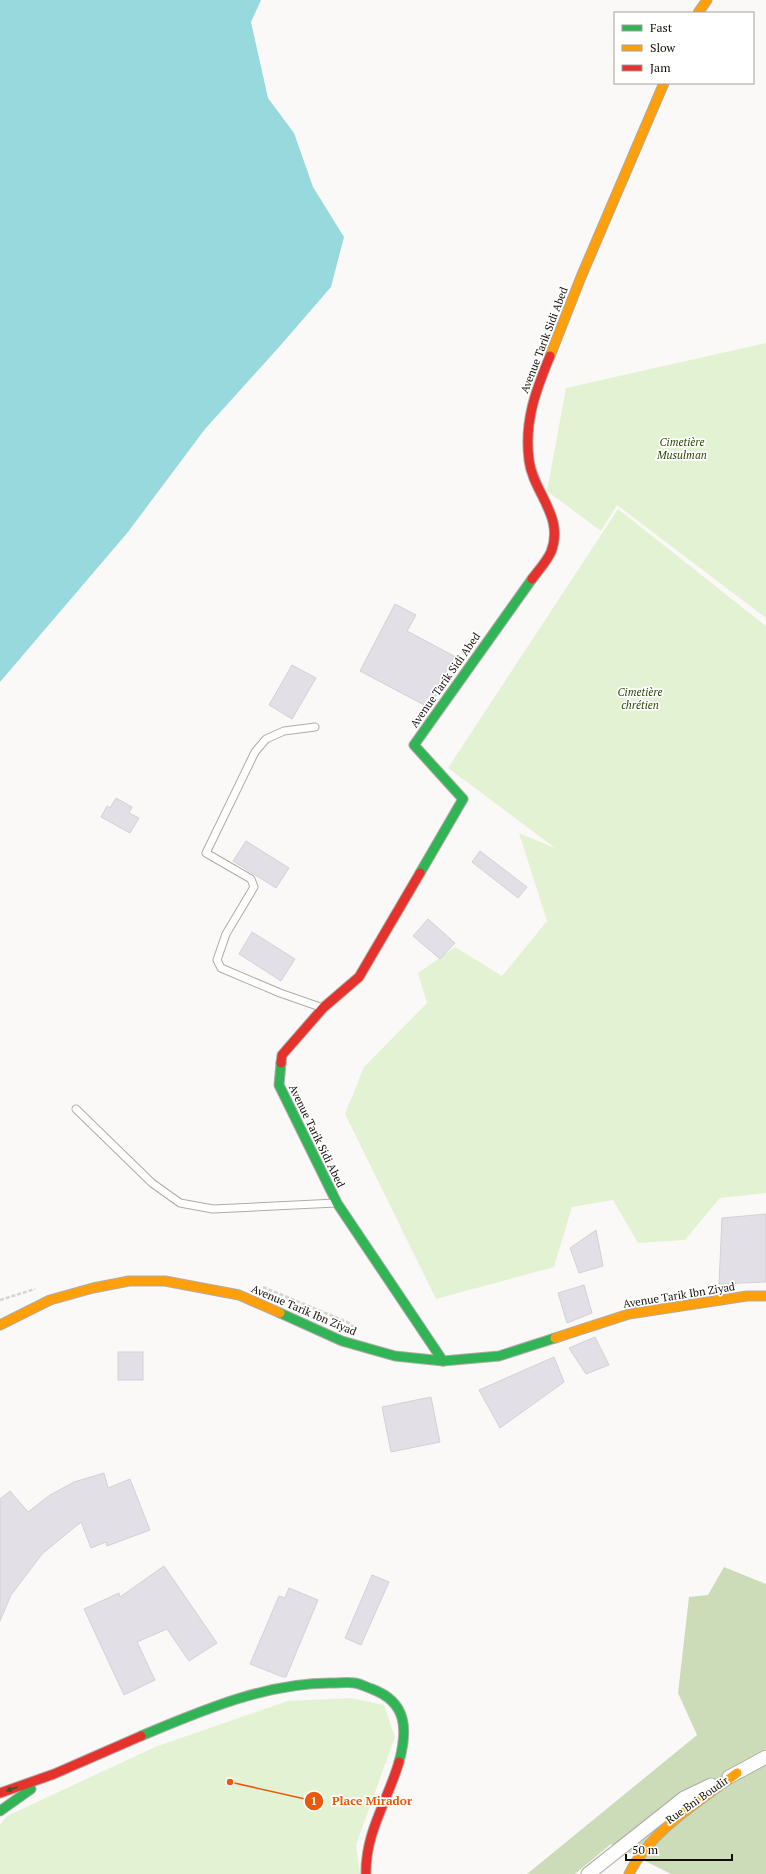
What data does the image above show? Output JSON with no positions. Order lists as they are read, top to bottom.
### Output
{
  "streets": {
    "street": ["Avenue Tarik Sidi Abed", "Avenue Tarik Ibn Ziyad", "Rue Bni Boudir"]
  },
  "crossings": [
    ["Avenue Tarik Sidi Abed", "Avenue Tarik Ibn Ziyad"]
  ],
  "parks": ["Cimetière Musulman", "Cimetière chrétien"],
  "places": ["Place Mirador"],
  "legend": ["Fast", "Slow", "Jam"],
  "scale_bar": "50 m"
}
